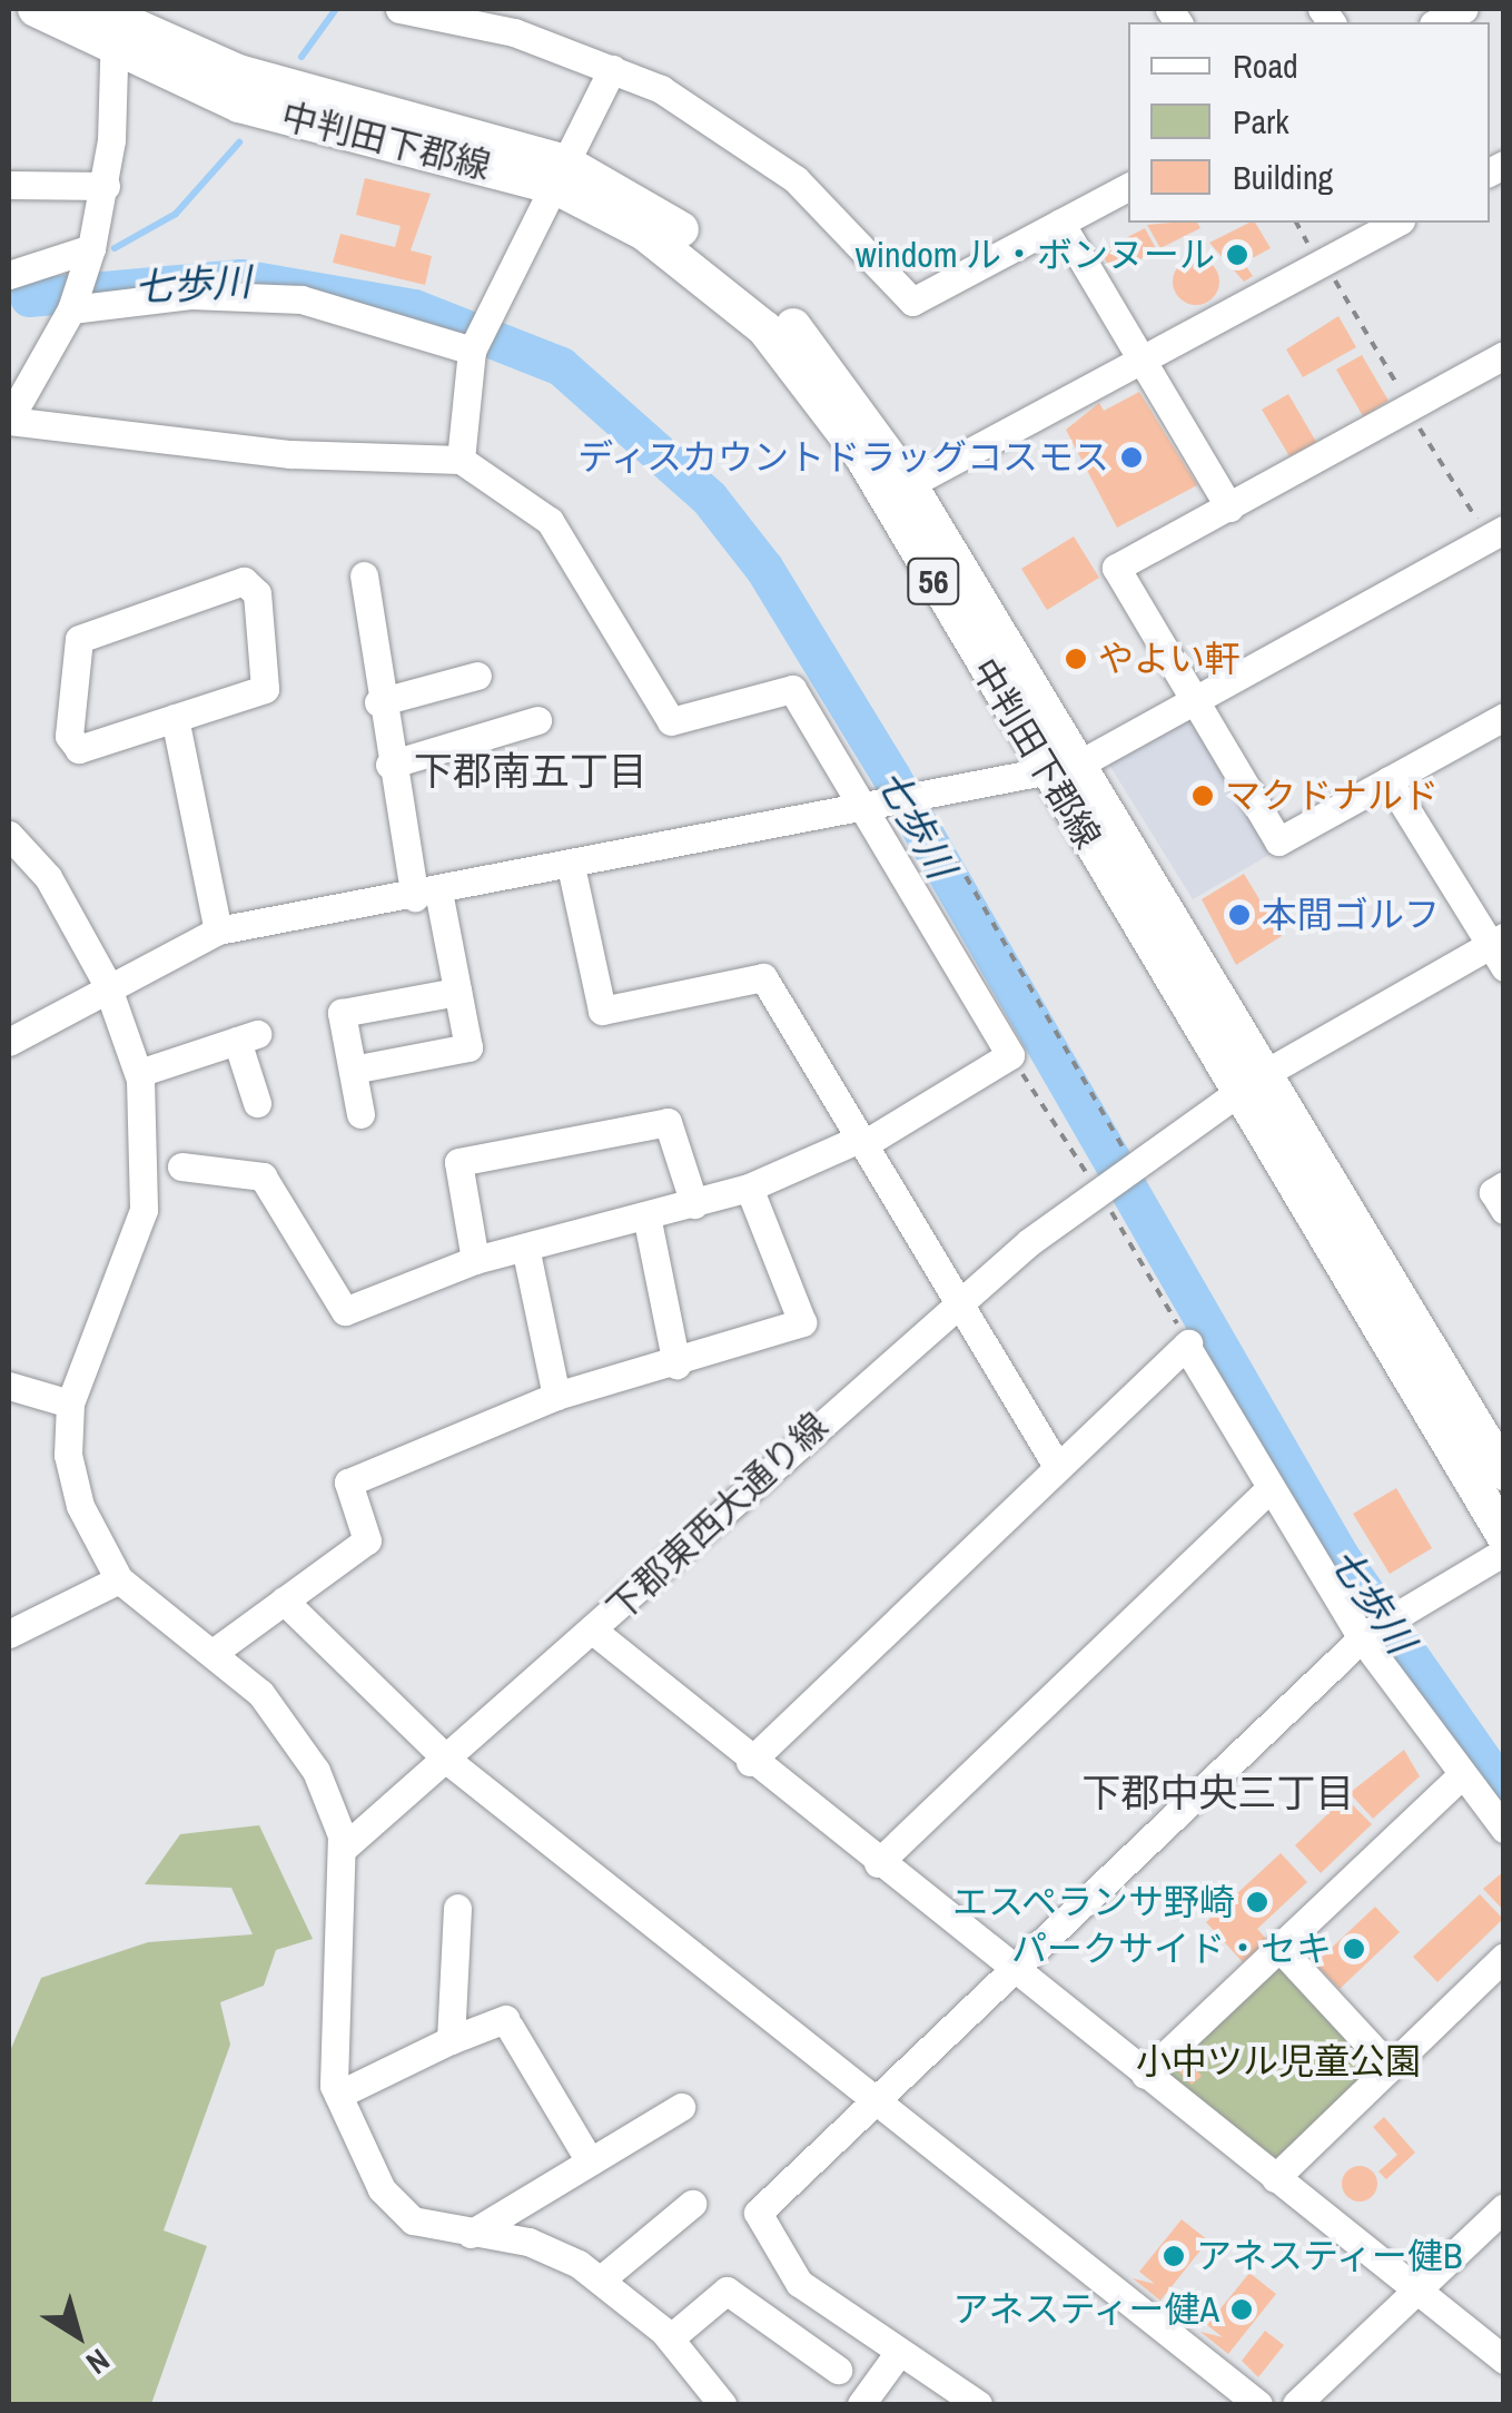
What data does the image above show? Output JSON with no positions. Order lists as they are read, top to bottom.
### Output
{
  "streets": {
    "main road": ["中判田下郡線", "56"],
    "street": ["下郡東西大通り線"]
  },
  "districts": ["下郡南五丁目", "下郡中央三丁目"],
  "water": ["七歩川"],
  "parks": ["小中ツル児童公園"],
  "places": [
    "windom ル・ボンヌール",
    "ディスカウントドラッグコスモス",
    "やよい軒",
    "マクドナルド",
    "本間ゴルフ",
    "エスペランサ野崎",
    "パークサイド・セキ",
    "アネスティー健B",
    "アネスティー健A"
  ],
  "legend": ["Road", "Park", "Building"],
  "north": "bottom right"
}
